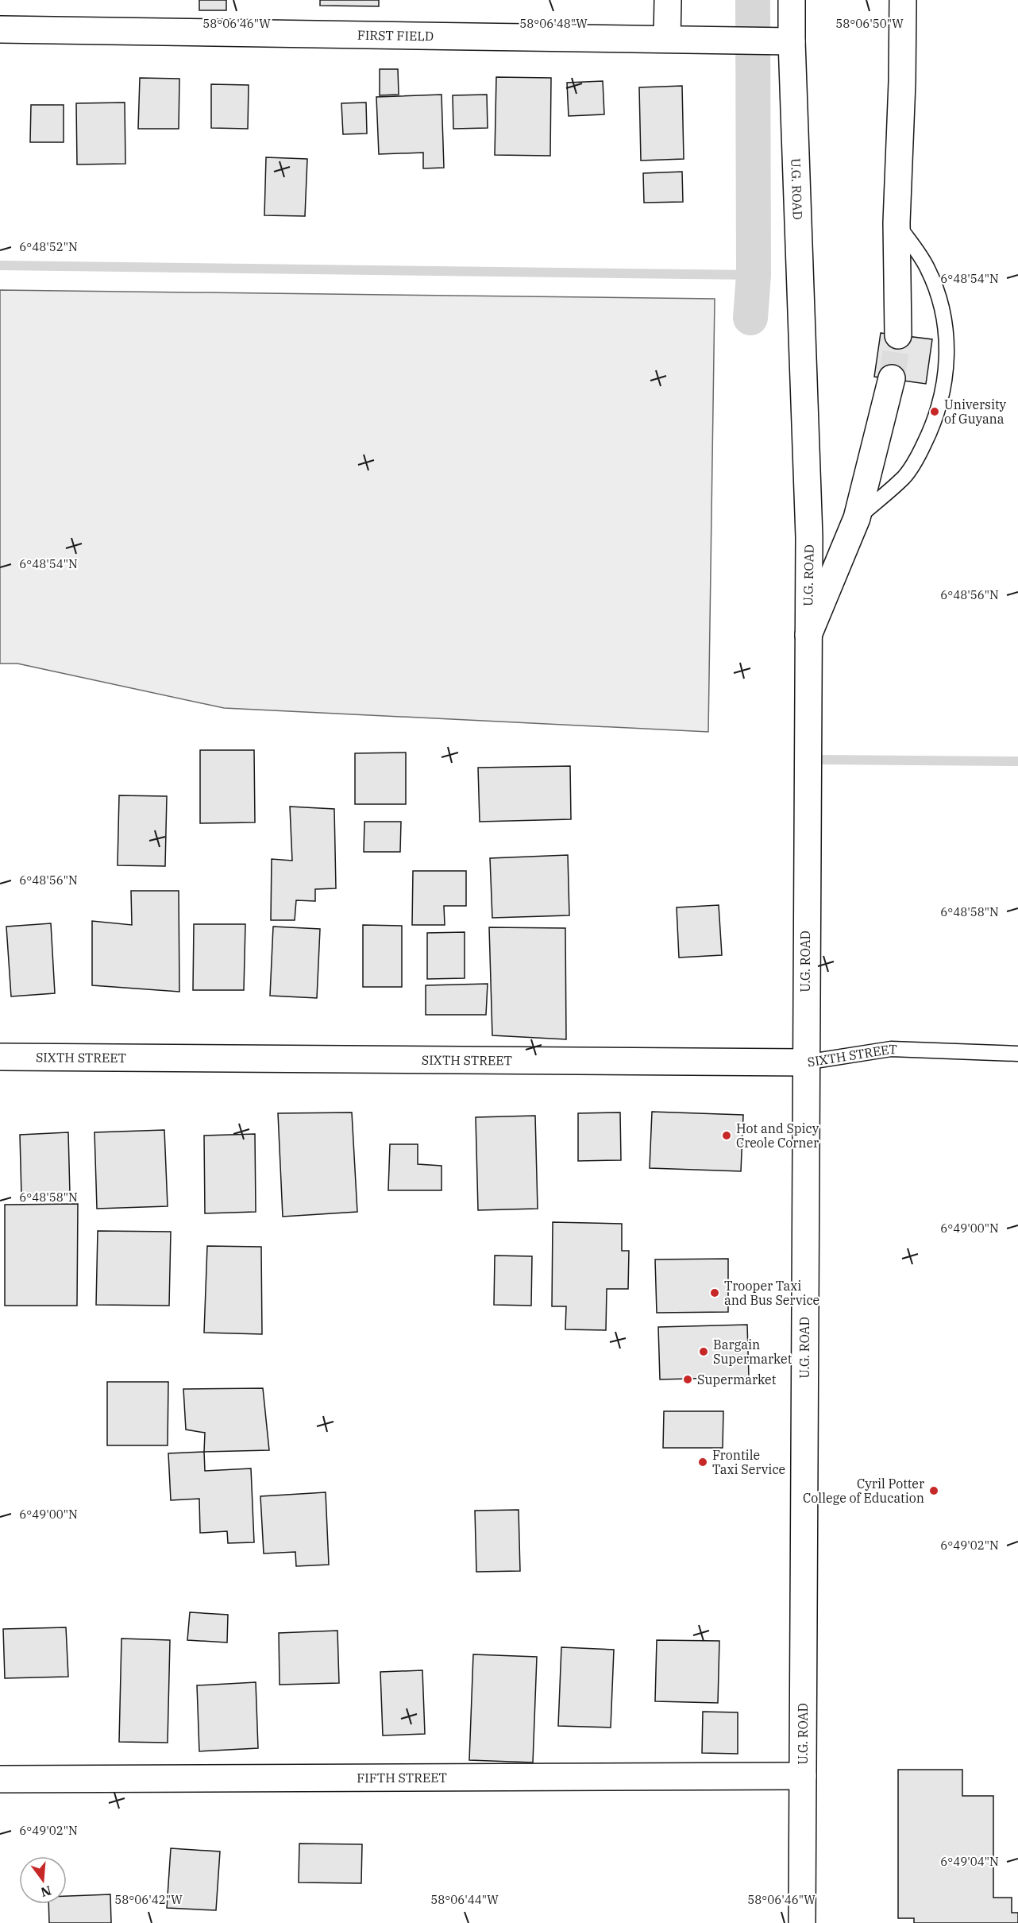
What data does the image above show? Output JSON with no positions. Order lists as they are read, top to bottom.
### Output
{
  "streets": {
    "street": [
      "FIRST FIELD",
      "U.G. ROAD",
      "SIXTH STREET",
      "FIFTH STREET"
    ]
  },
  "crossings": [
    ["FIRST FIELD", "U.G. ROAD"],
    ["U.G. ROAD", "SIXTH STREET"],
    ["U.G. ROAD", "FIFTH STREET"]
  ],
  "places": [
    "University of Guyana",
    "Hot and Spicy Creole Corner",
    "Trooper Taxi and Bus Service",
    "Bargain Supermarket",
    "Supermarket",
    "Frontile Taxi Service",
    "Cyril Potter College of Education"
  ],
  "north": "bottom",
  "coordinates": [
    "58°06'46\"W",
    "58°06'48\"W",
    "58°06'50\"W",
    "6°48'52\"N",
    "6°48'54\"N",
    "6°48'56\"N",
    "6°48'58\"N",
    "6°49'00\"N",
    "6°49'02\"N",
    "6°49'04\"N",
    "58°06'42\"W",
    "58°06'44\"W"
  ]
}
